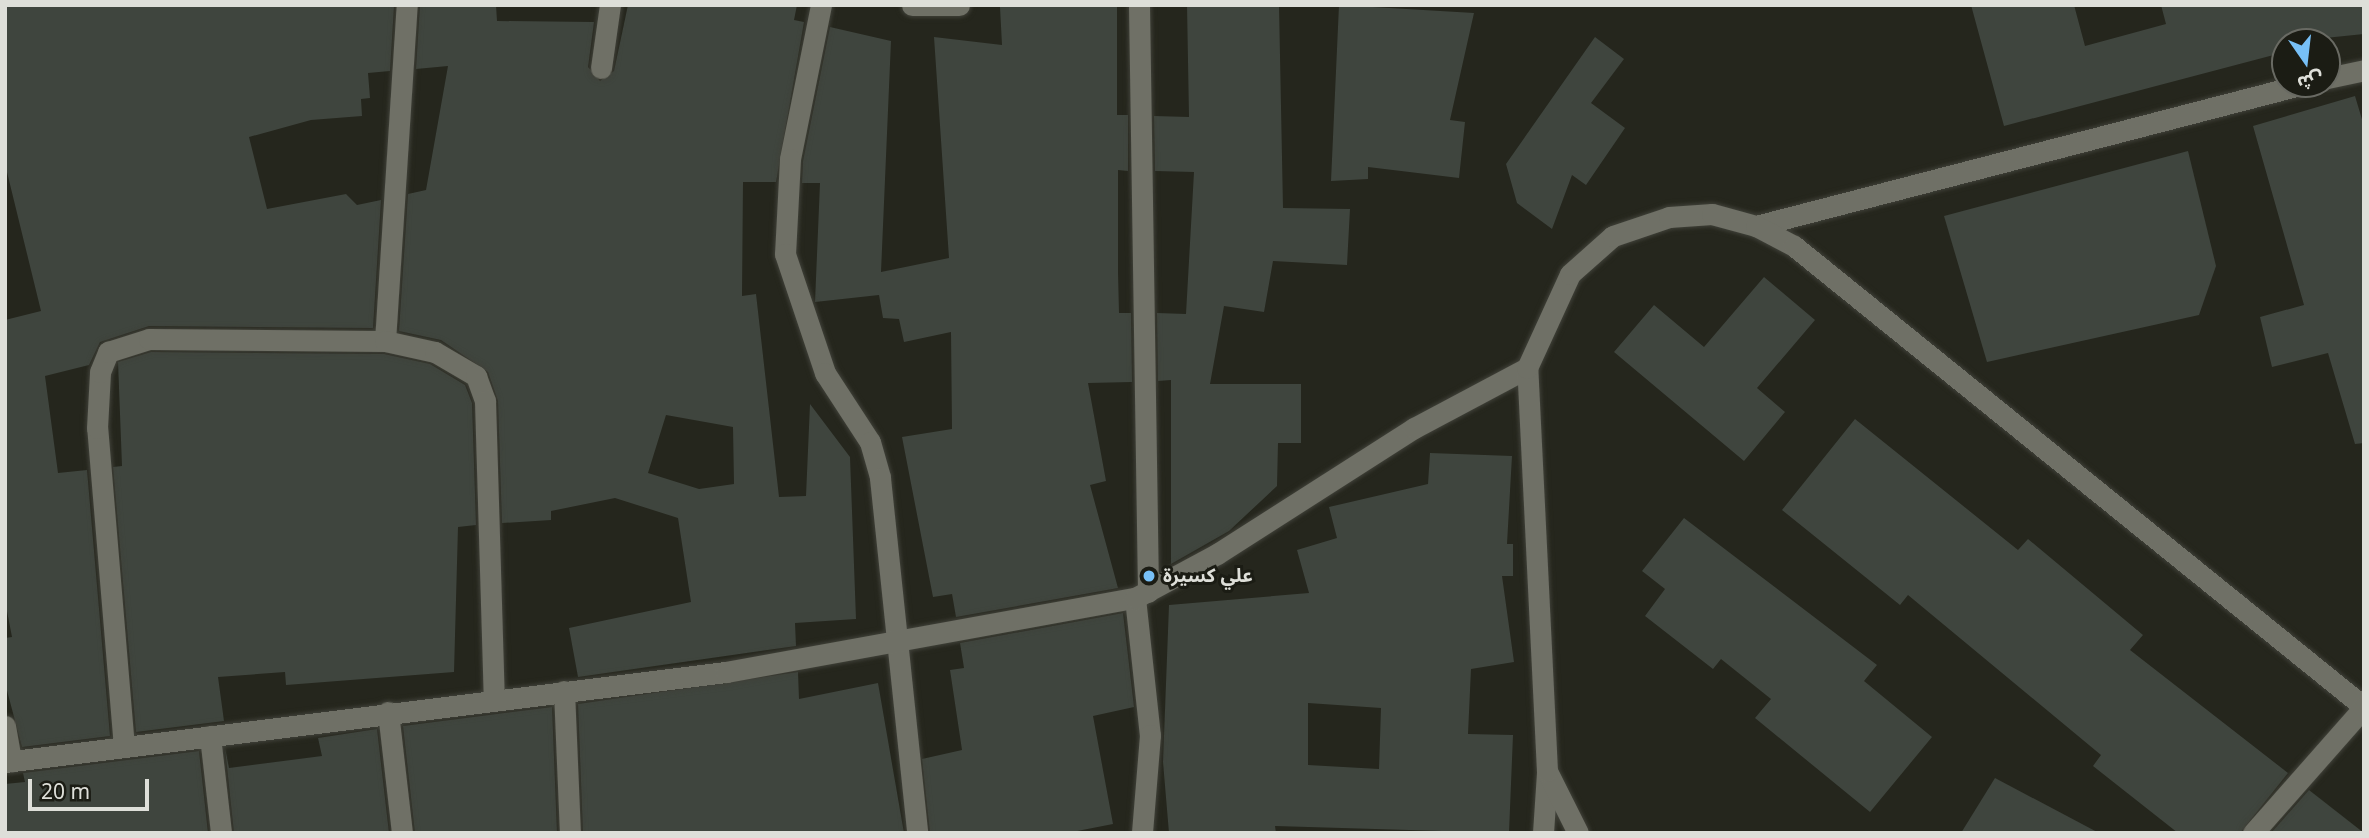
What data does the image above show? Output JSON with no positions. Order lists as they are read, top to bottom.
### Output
{
  "places": ["علي كسيرة"],
  "scale_bar": "20 m",
  "north": "bottom"
}
